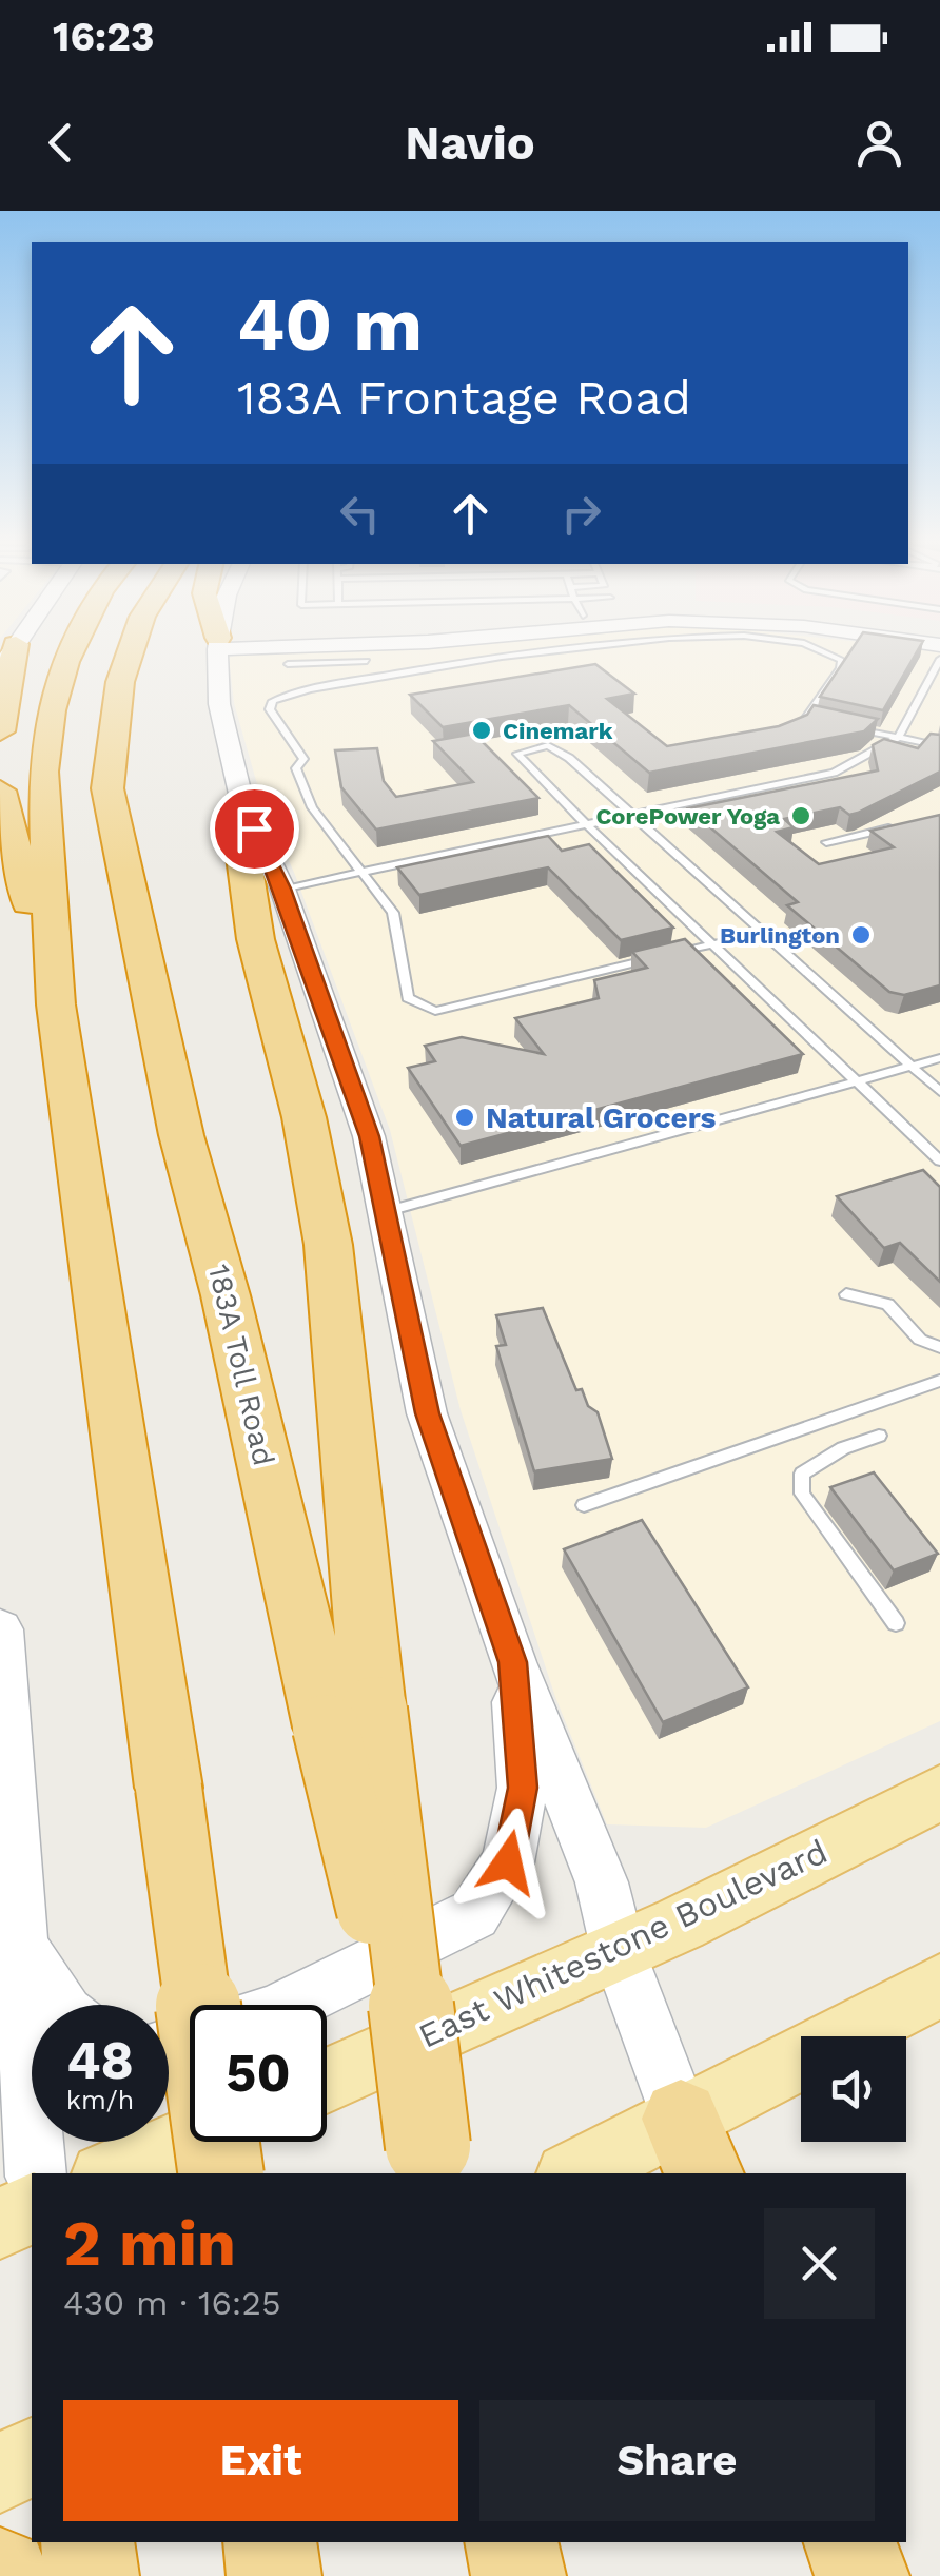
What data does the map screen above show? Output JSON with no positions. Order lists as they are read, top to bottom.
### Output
{
  "streets": {
    "highway": ["183A Toll Road"],
    "main road": ["East Whitestone Boulevard"]
  },
  "places": [
    "Cinemark",
    "CorePower Yoga",
    "Burlington",
    "Natural Grocers"
  ],
  "page": {
    "status": "16:23",
    "header": "Navio",
    "turn": ["40 m", "183A Frontage Road"],
    "speed": "48 km/h",
    "limit": "50",
    "heading": ["2 min", "430 m · 16:25"],
    "buttons": ["Exit", "Share"]
  }
}
